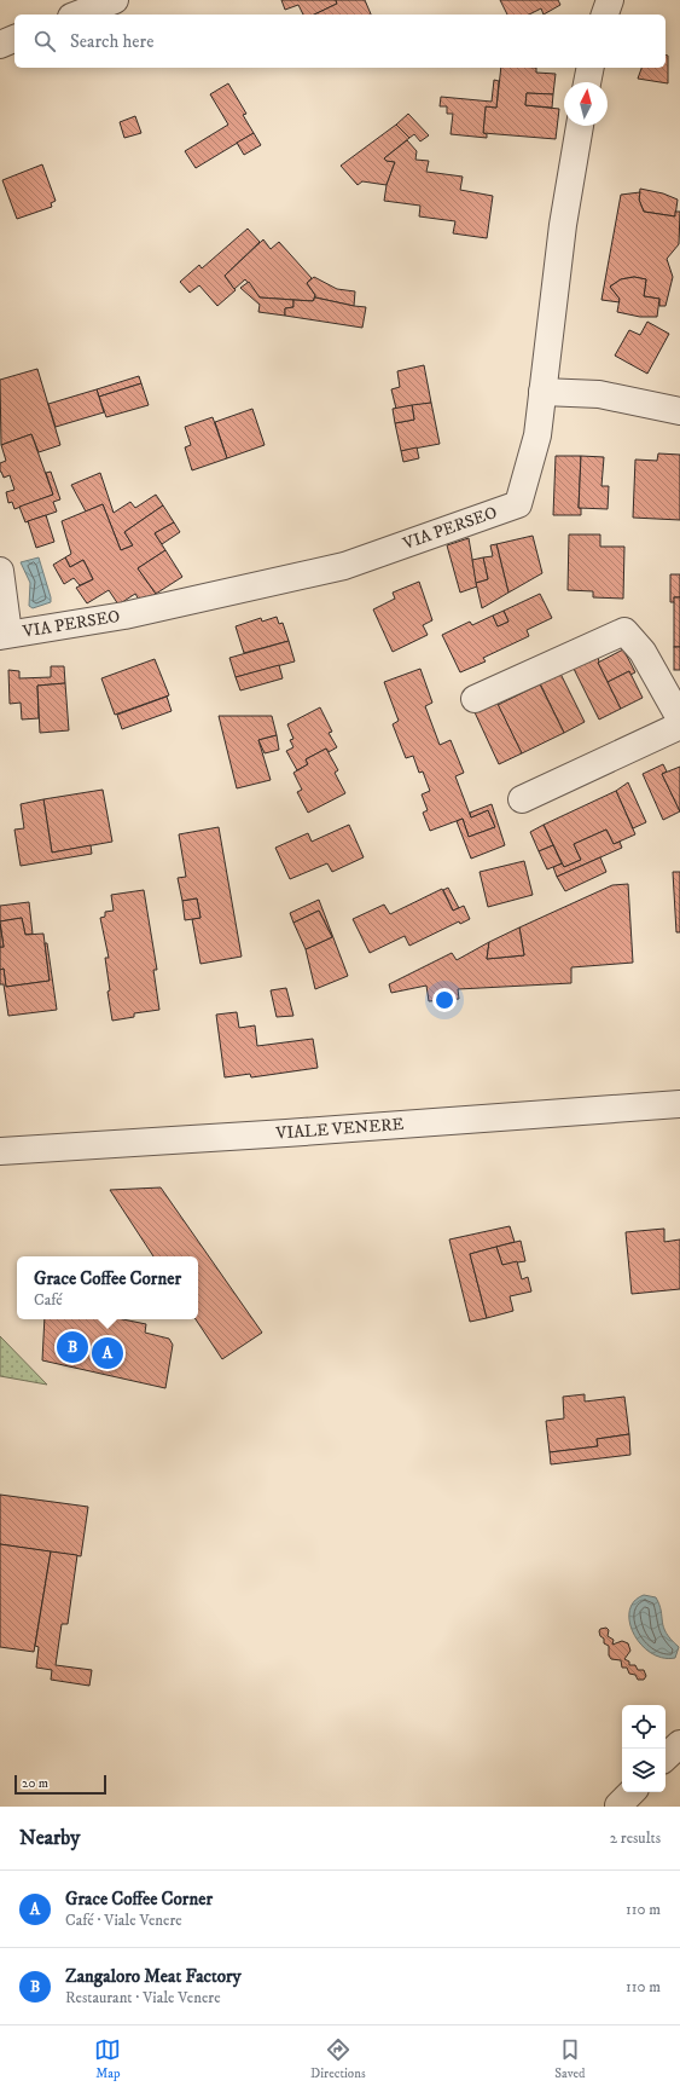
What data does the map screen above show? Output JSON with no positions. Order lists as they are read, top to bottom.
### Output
{
  "streets": {
    "street": ["VIA PERSEO", "VIALE VENERE"]
  },
  "scale_bar": "20 m",
  "north": "top",
  "page": {
    "search": "Search here",
    "popup": ["Grace Coffee Corner", "Café"],
    "pins": ["B", "A"],
    "scale": "20 m",
    "heading": ["Nearby", "2 results"],
    "list": [
      {
        "mark": "A",
        "name": "Grace Coffee Corner",
        "note": "Café · Viale Venere",
        "value": "110 m"
      },
      {
        "mark": "B",
        "name": "Zangaloro Meat Factory",
        "note": "Restaurant · Viale Venere",
        "value": "110 m"
      }
    ],
    "nav": ["Map", "Directions", "Saved"]
  }
}
